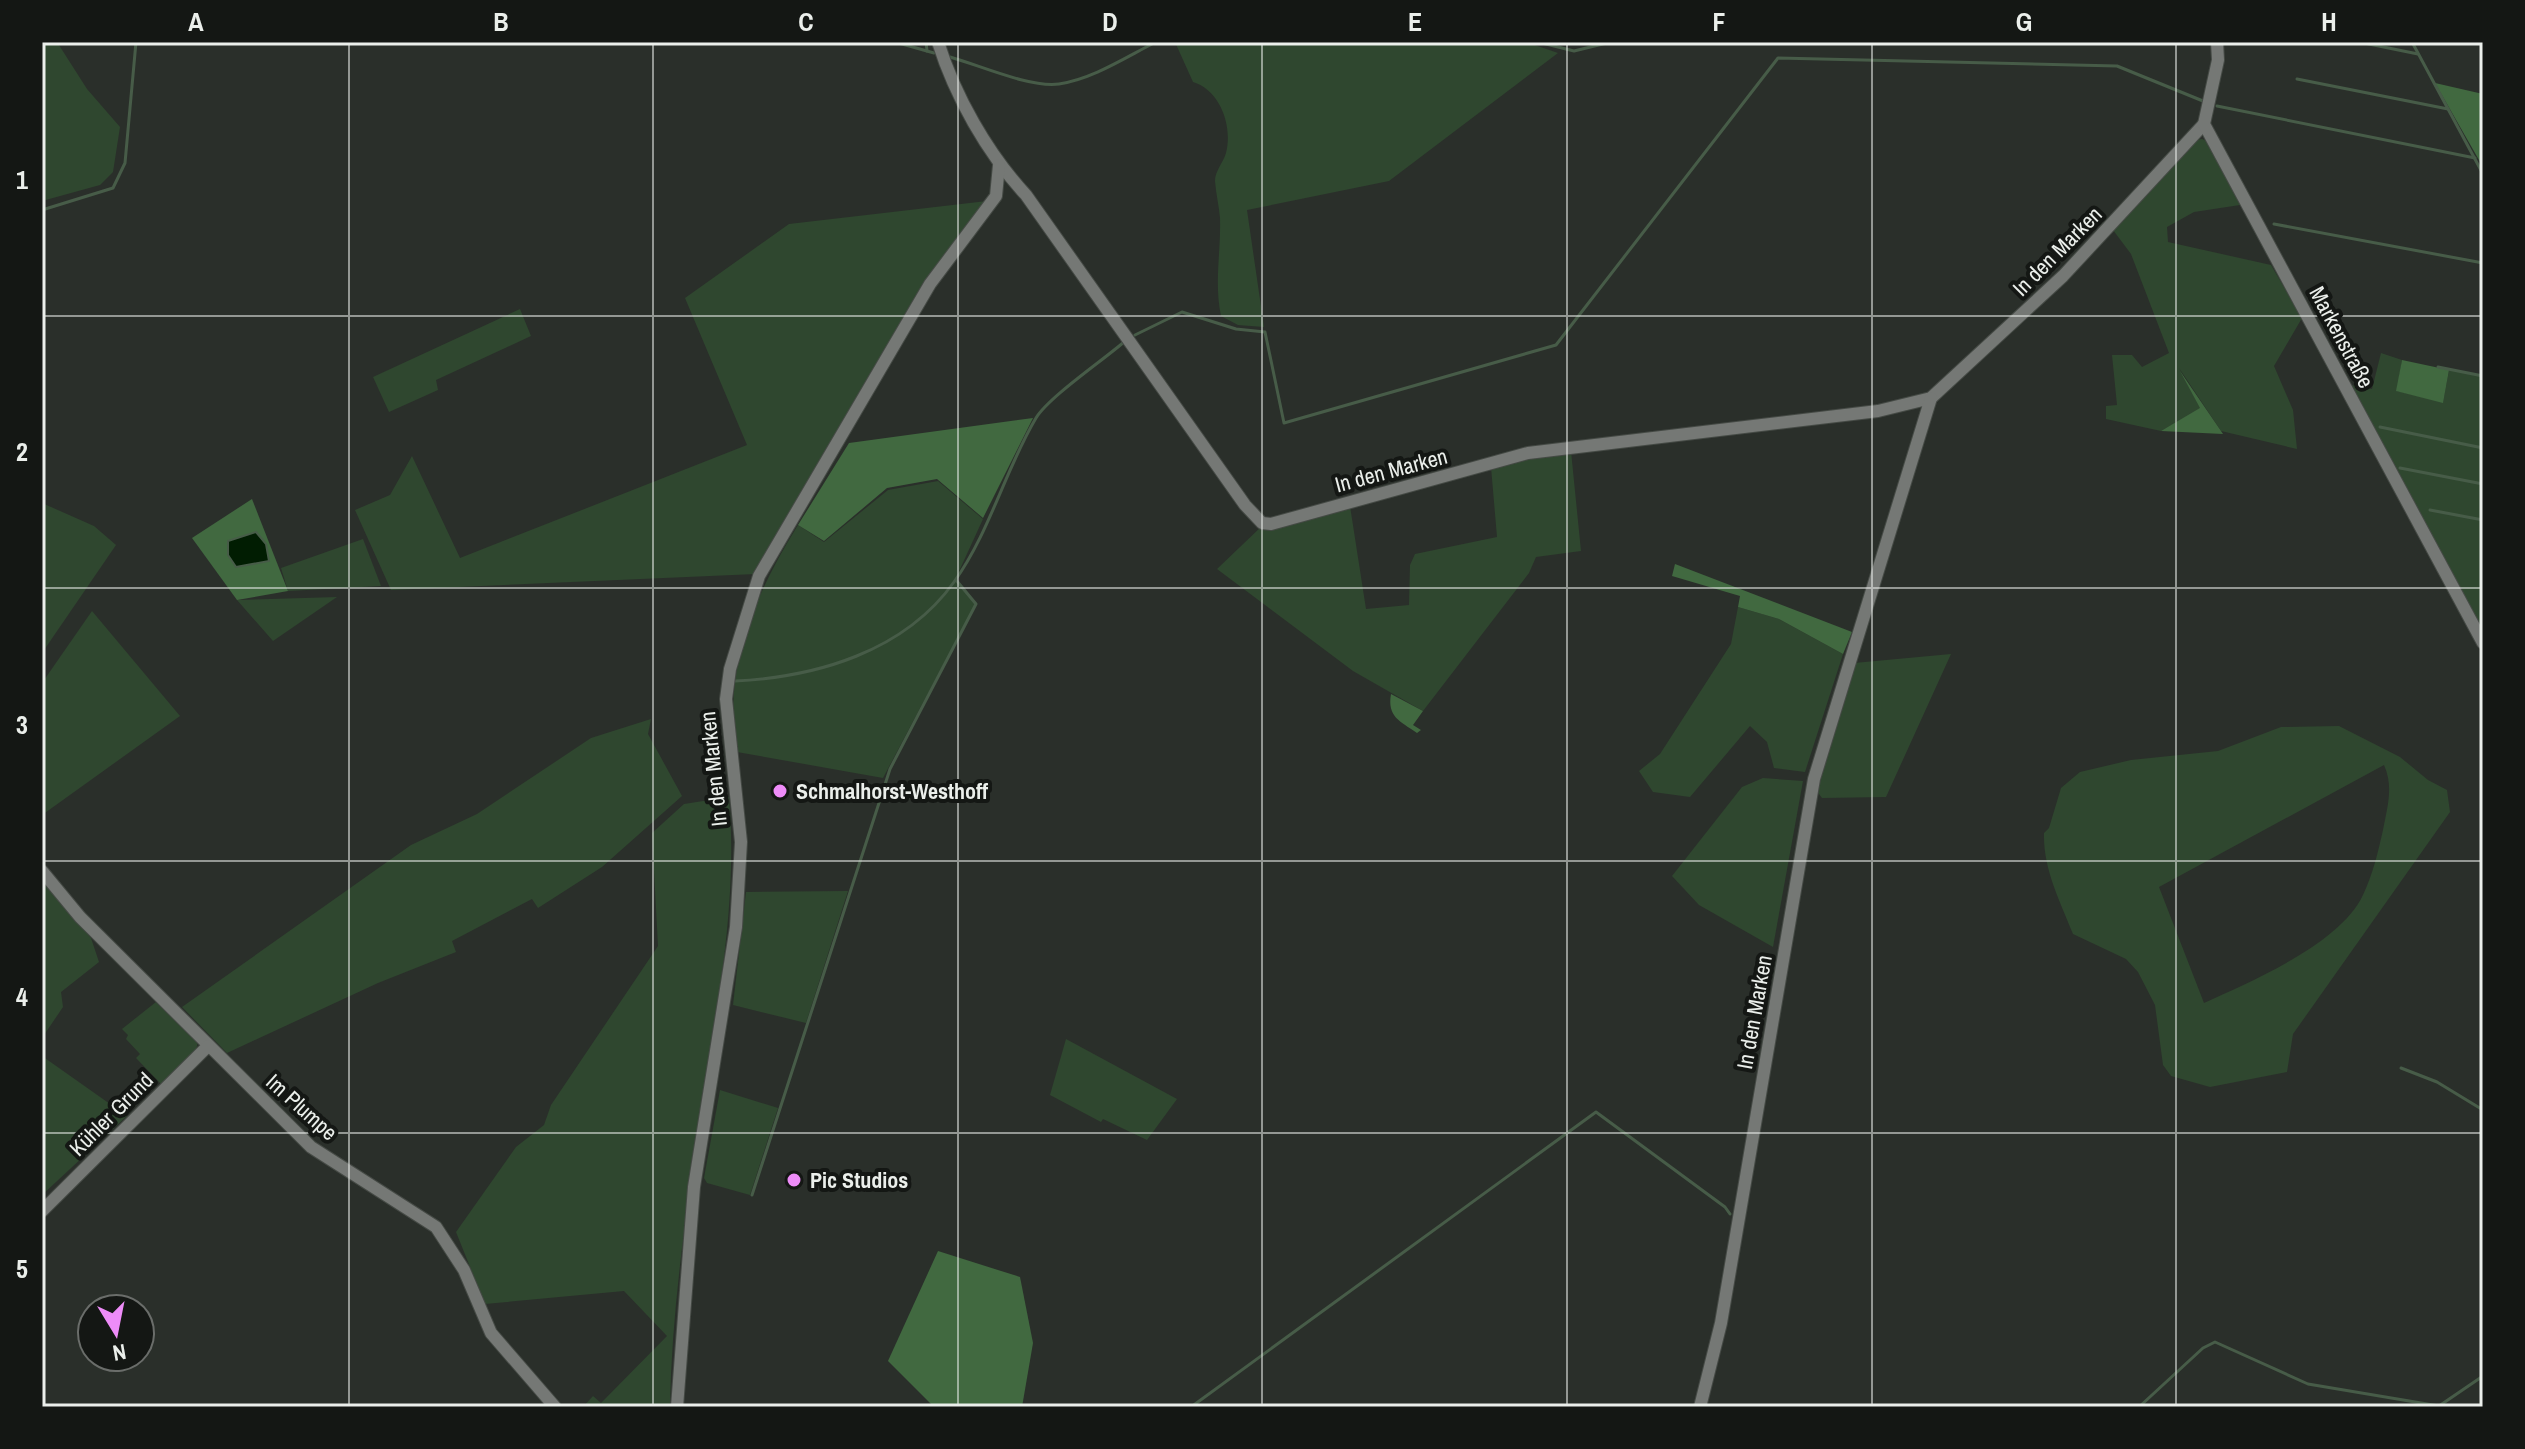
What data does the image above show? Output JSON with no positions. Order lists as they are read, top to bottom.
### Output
{
  "streets": {
    "street": [
      "In den Marken",
      "Markenstraße",
      "Im Plumpe",
      "Kühler Grund"
    ]
  },
  "crossings": [
    ["In den Marken", "Markenstraße"],
    ["Im Plumpe", "Kühler Grund"]
  ],
  "places": ["Schmalhorst-Westhoff", "Pic Studios"],
  "north": "bottom",
  "grid": {
    "columns": [
      "A",
      "B",
      "C",
      "D",
      "E",
      "F",
      "G",
      "H"
    ],
    "rows": [
      "1",
      "2",
      "3",
      "4",
      "5"
    ]
  }
}
